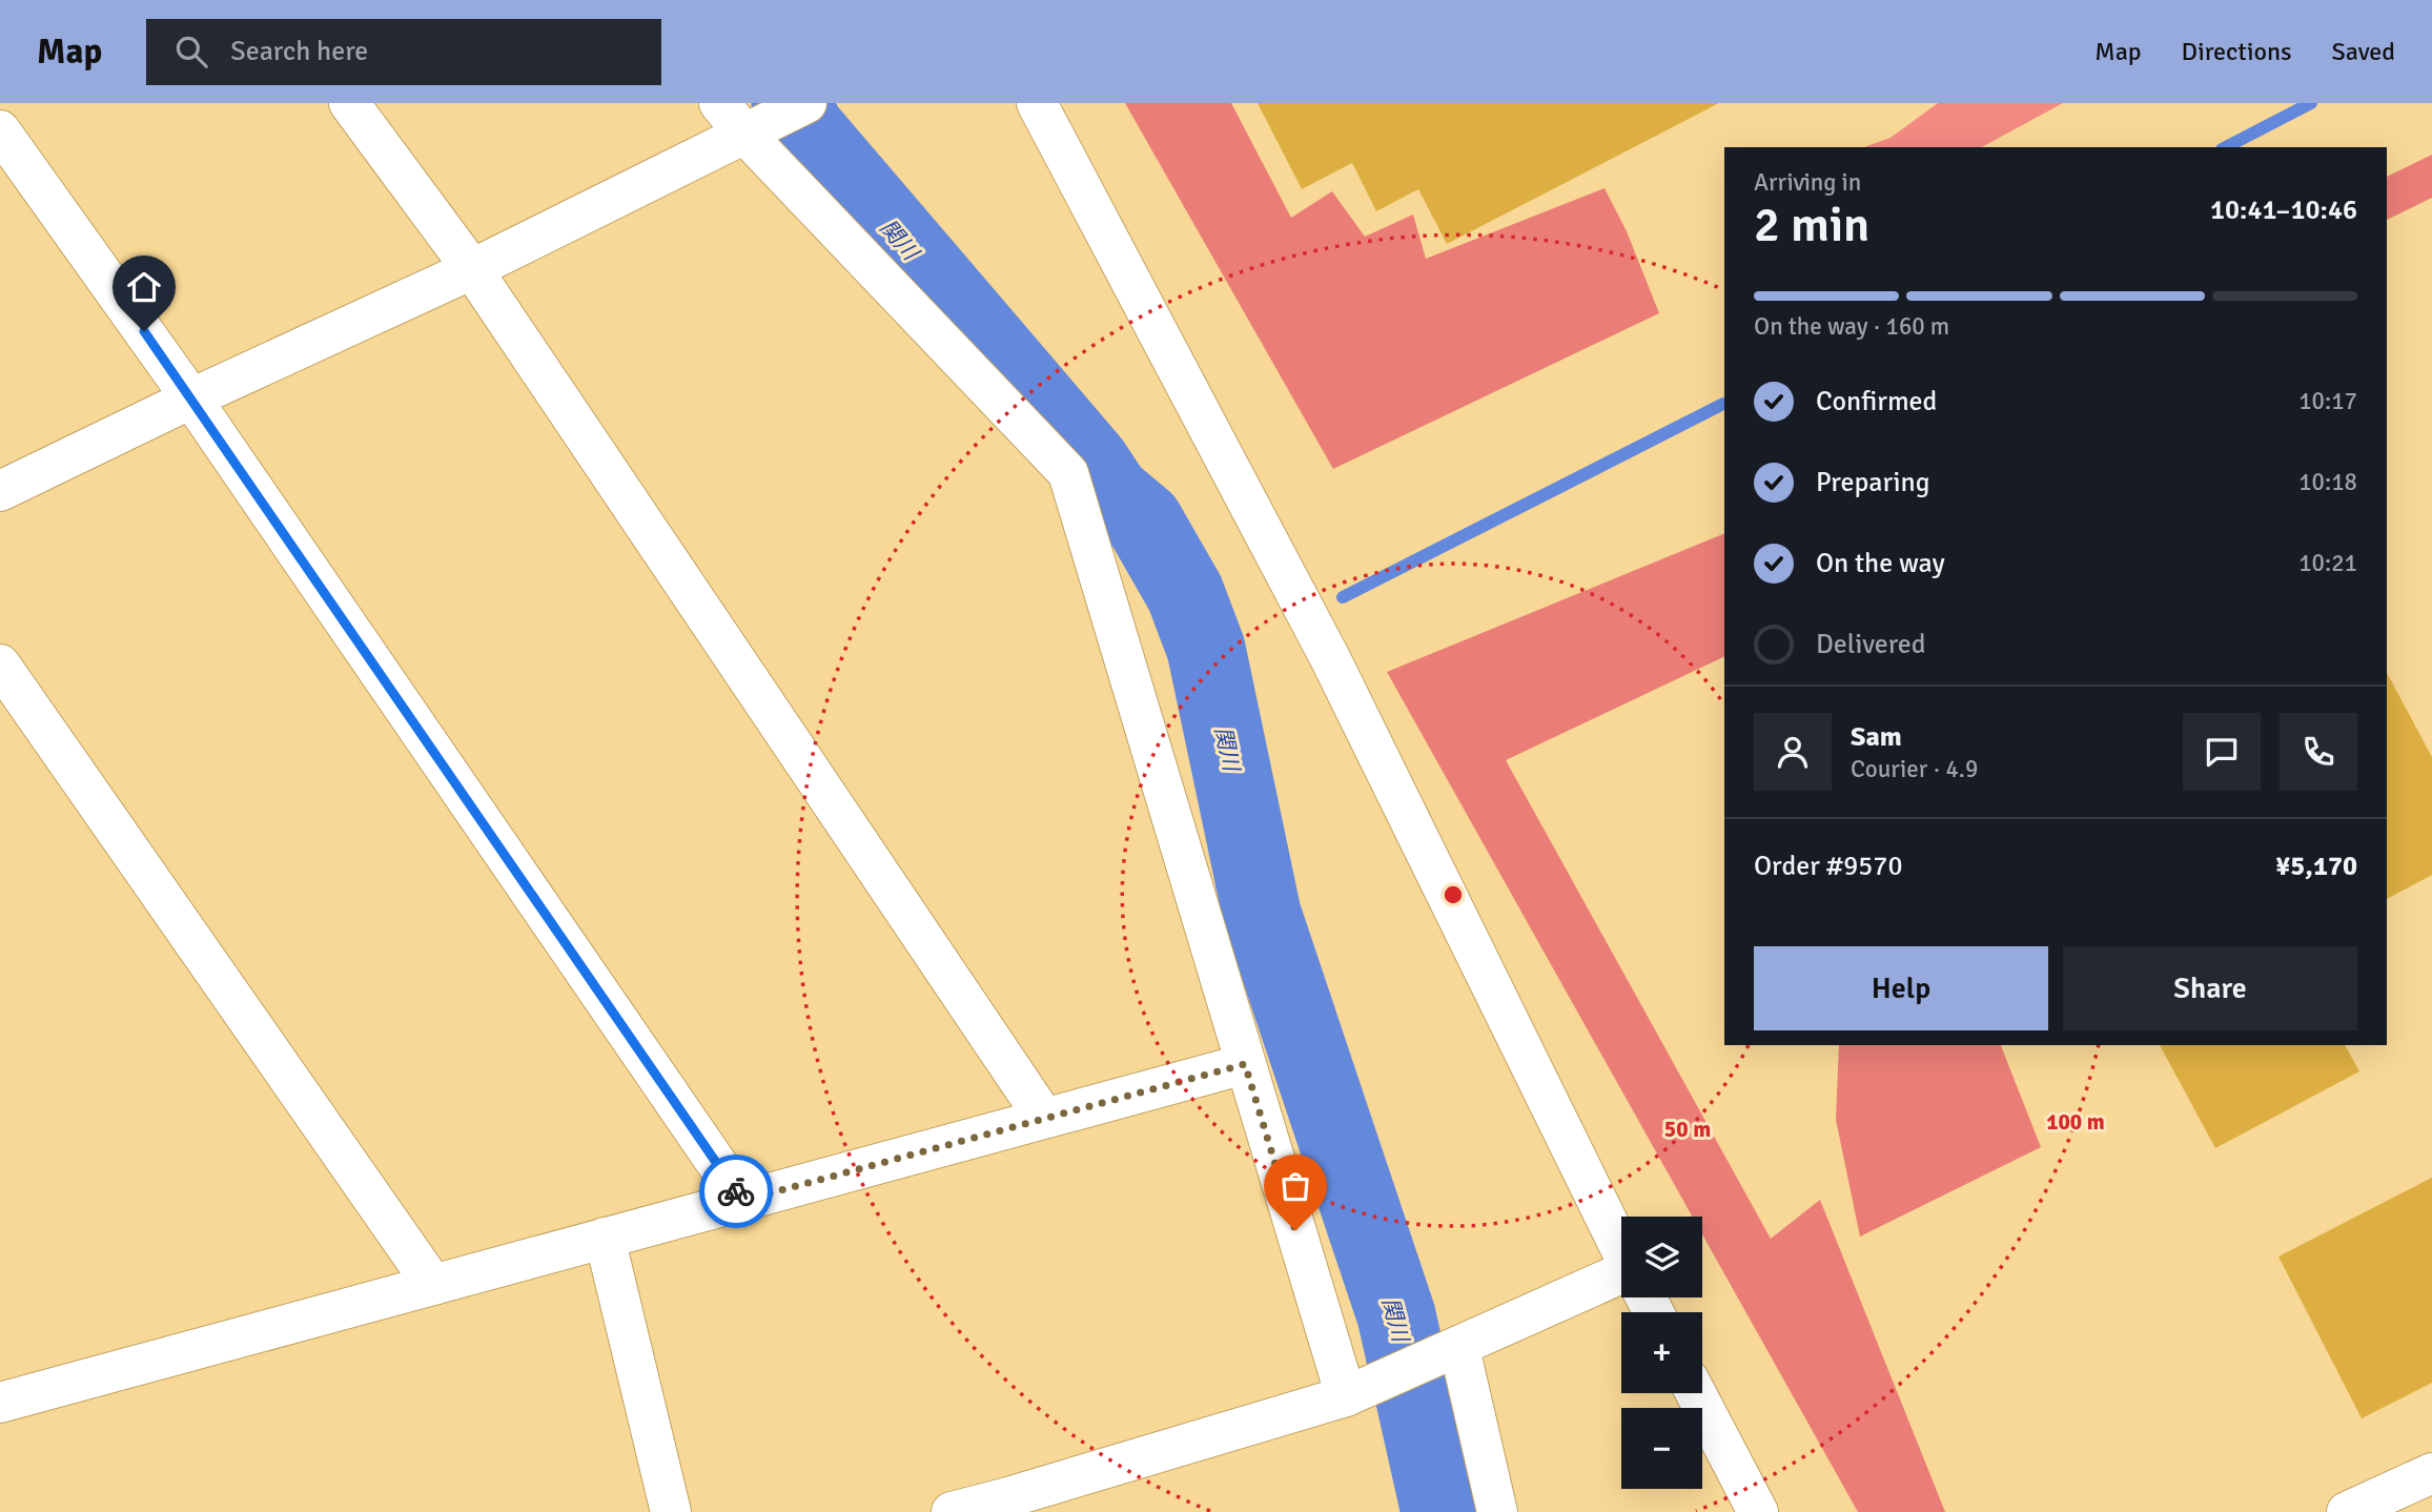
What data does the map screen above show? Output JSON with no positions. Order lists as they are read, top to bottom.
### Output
{
  "water": ["関川"],
  "page": {
    "header": "Map",
    "search": "Search here",
    "nav": ["Map", "Directions", "Saved"],
    "heading": ["2 min", "Arriving in", "10:41–10:46"],
    "panel": [
      "Sam",
      "Courier · 4.9",
      "Order #9570",
      "¥5,170"
    ],
    "bar": "On the way · 160 m",
    "list": [
      ["Confirmed", "10:17"],
      ["Preparing", "10:18"],
      ["On the way", "10:21"],
      "Delivered"
    ],
    "buttons": ["Help", "Share"],
    "map_buttons": ["+", "−"]
  },
  "rings": ["100 m", "50 m"]
}
